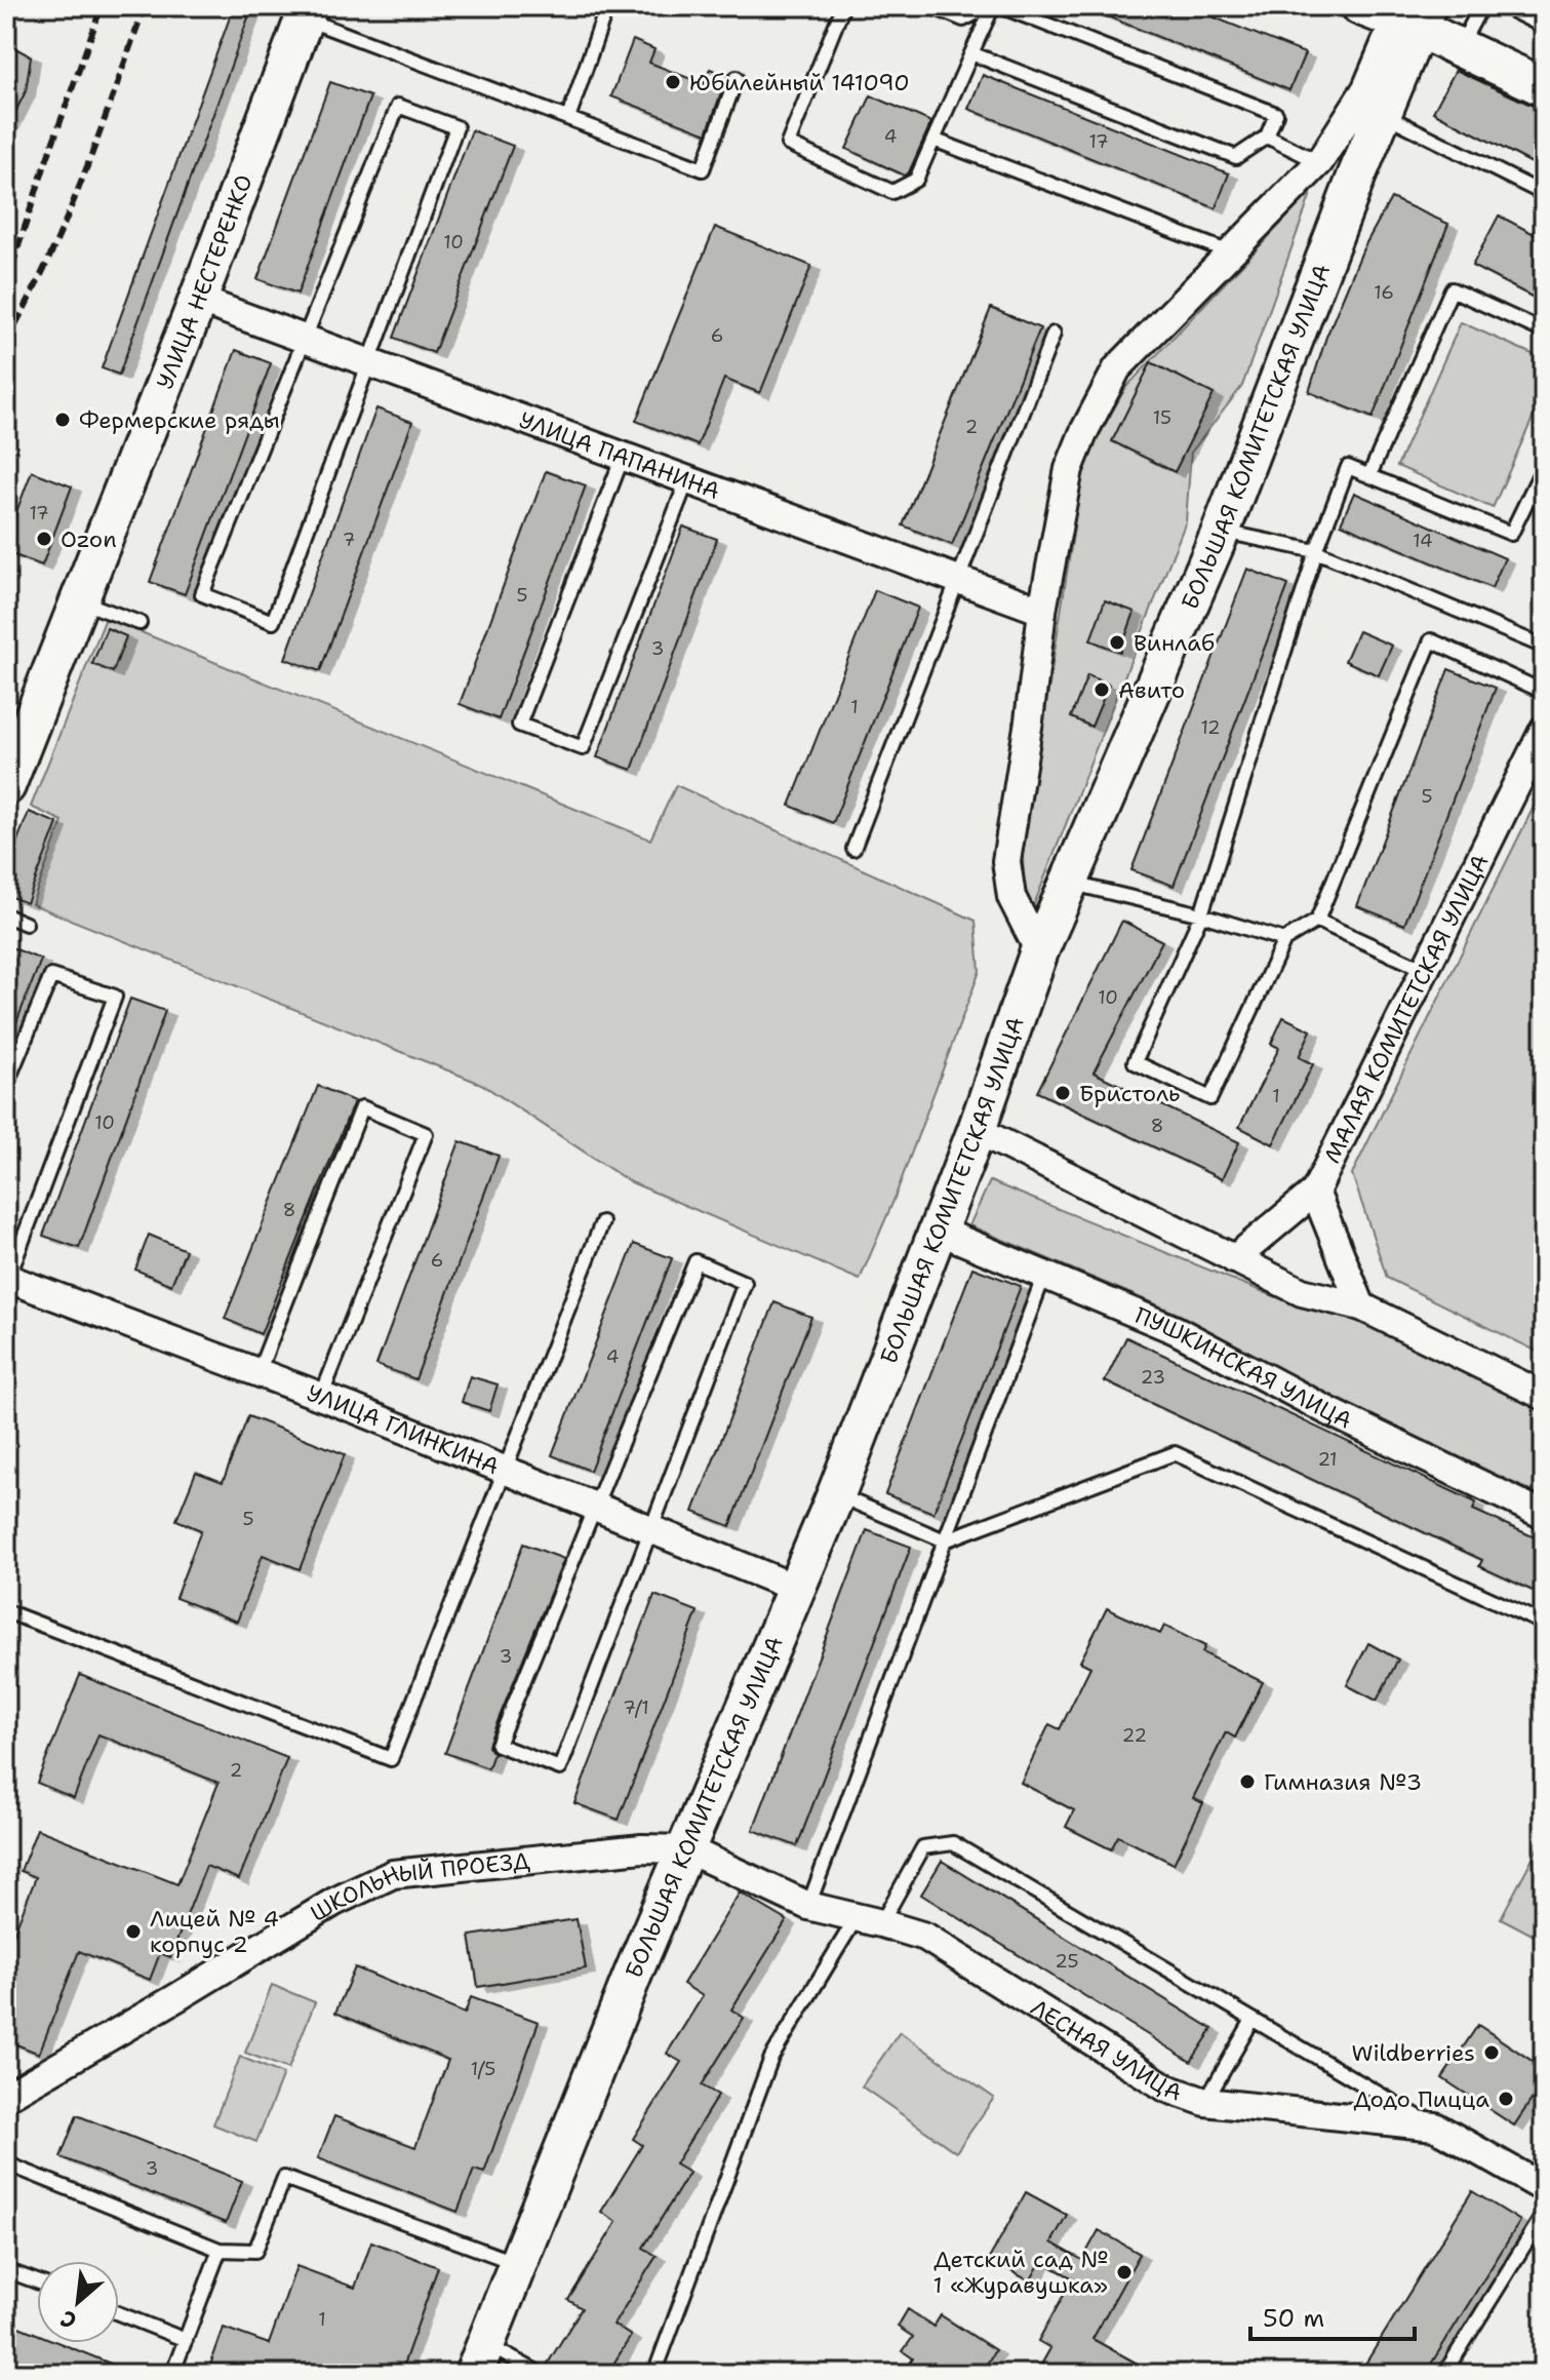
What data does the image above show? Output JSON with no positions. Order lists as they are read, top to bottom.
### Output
{
  "streets": {
    "street": [
      "УЛИЦА НЕСТЕРЕНКО",
      "БОЛЬШАЯ КОМИТЕТСКАЯ УЛИЦА",
      "УЛИЦА ПАПАНИНА",
      "МАЛАЯ КОМИТЕТСКАЯ УЛИЦА",
      "ПУШКИНСКАЯ УЛИЦА",
      "УЛИЦА ГЛИНКИНА",
      "ШКОЛЬНЫЙ ПРОЕЗД",
      "ЛЕСНАЯ УЛИЦА"
    ]
  },
  "crossings": [
    ["УЛИЦА НЕСТЕРЕНКО", "УЛИЦА ПАПАНИНА"],
    ["БОЛЬШАЯ КОМИТЕТСКАЯ УЛИЦА", "ПУШКИНСКАЯ УЛИЦА"],
    ["БОЛЬШАЯ КОМИТЕТСКАЯ УЛИЦА", "УЛИЦА ГЛИНКИНА"],
    ["БОЛЬШАЯ КОМИТЕТСКАЯ УЛИЦА", "ШКОЛЬНЫЙ ПРОЕЗД"],
    ["БОЛЬШАЯ КОМИТЕТСКАЯ УЛИЦА", "ЛЕСНАЯ УЛИЦА"],
    ["ШКОЛЬНЫЙ ПРОЕЗД", "ЛЕСНАЯ УЛИЦА"]
  ],
  "places": [
    "Юбилейный 141090",
    "Фермерские ряды",
    "Ozon",
    "Винлаб",
    "Авито",
    "Бристоль",
    "Гимназия №3",
    "Лицей № 4 корпус 2",
    "Wildberries",
    "Додо Пицца",
    "Детский сад № 1 «Журавушка»"
  ],
  "house_numbers": [
    "4",
    "17",
    "10",
    "16",
    "6",
    "15",
    "2",
    "17",
    "7",
    "14",
    "5",
    "3",
    "1",
    "12",
    "5",
    "10",
    "1",
    "10",
    "8",
    "8",
    "6",
    "4",
    "23",
    "21",
    "5",
    "3",
    "7/1",
    "22",
    "2",
    "25",
    "1/5",
    "3",
    "1"
  ],
  "scale_bar": "50 m",
  "north": "bottom left"
}
